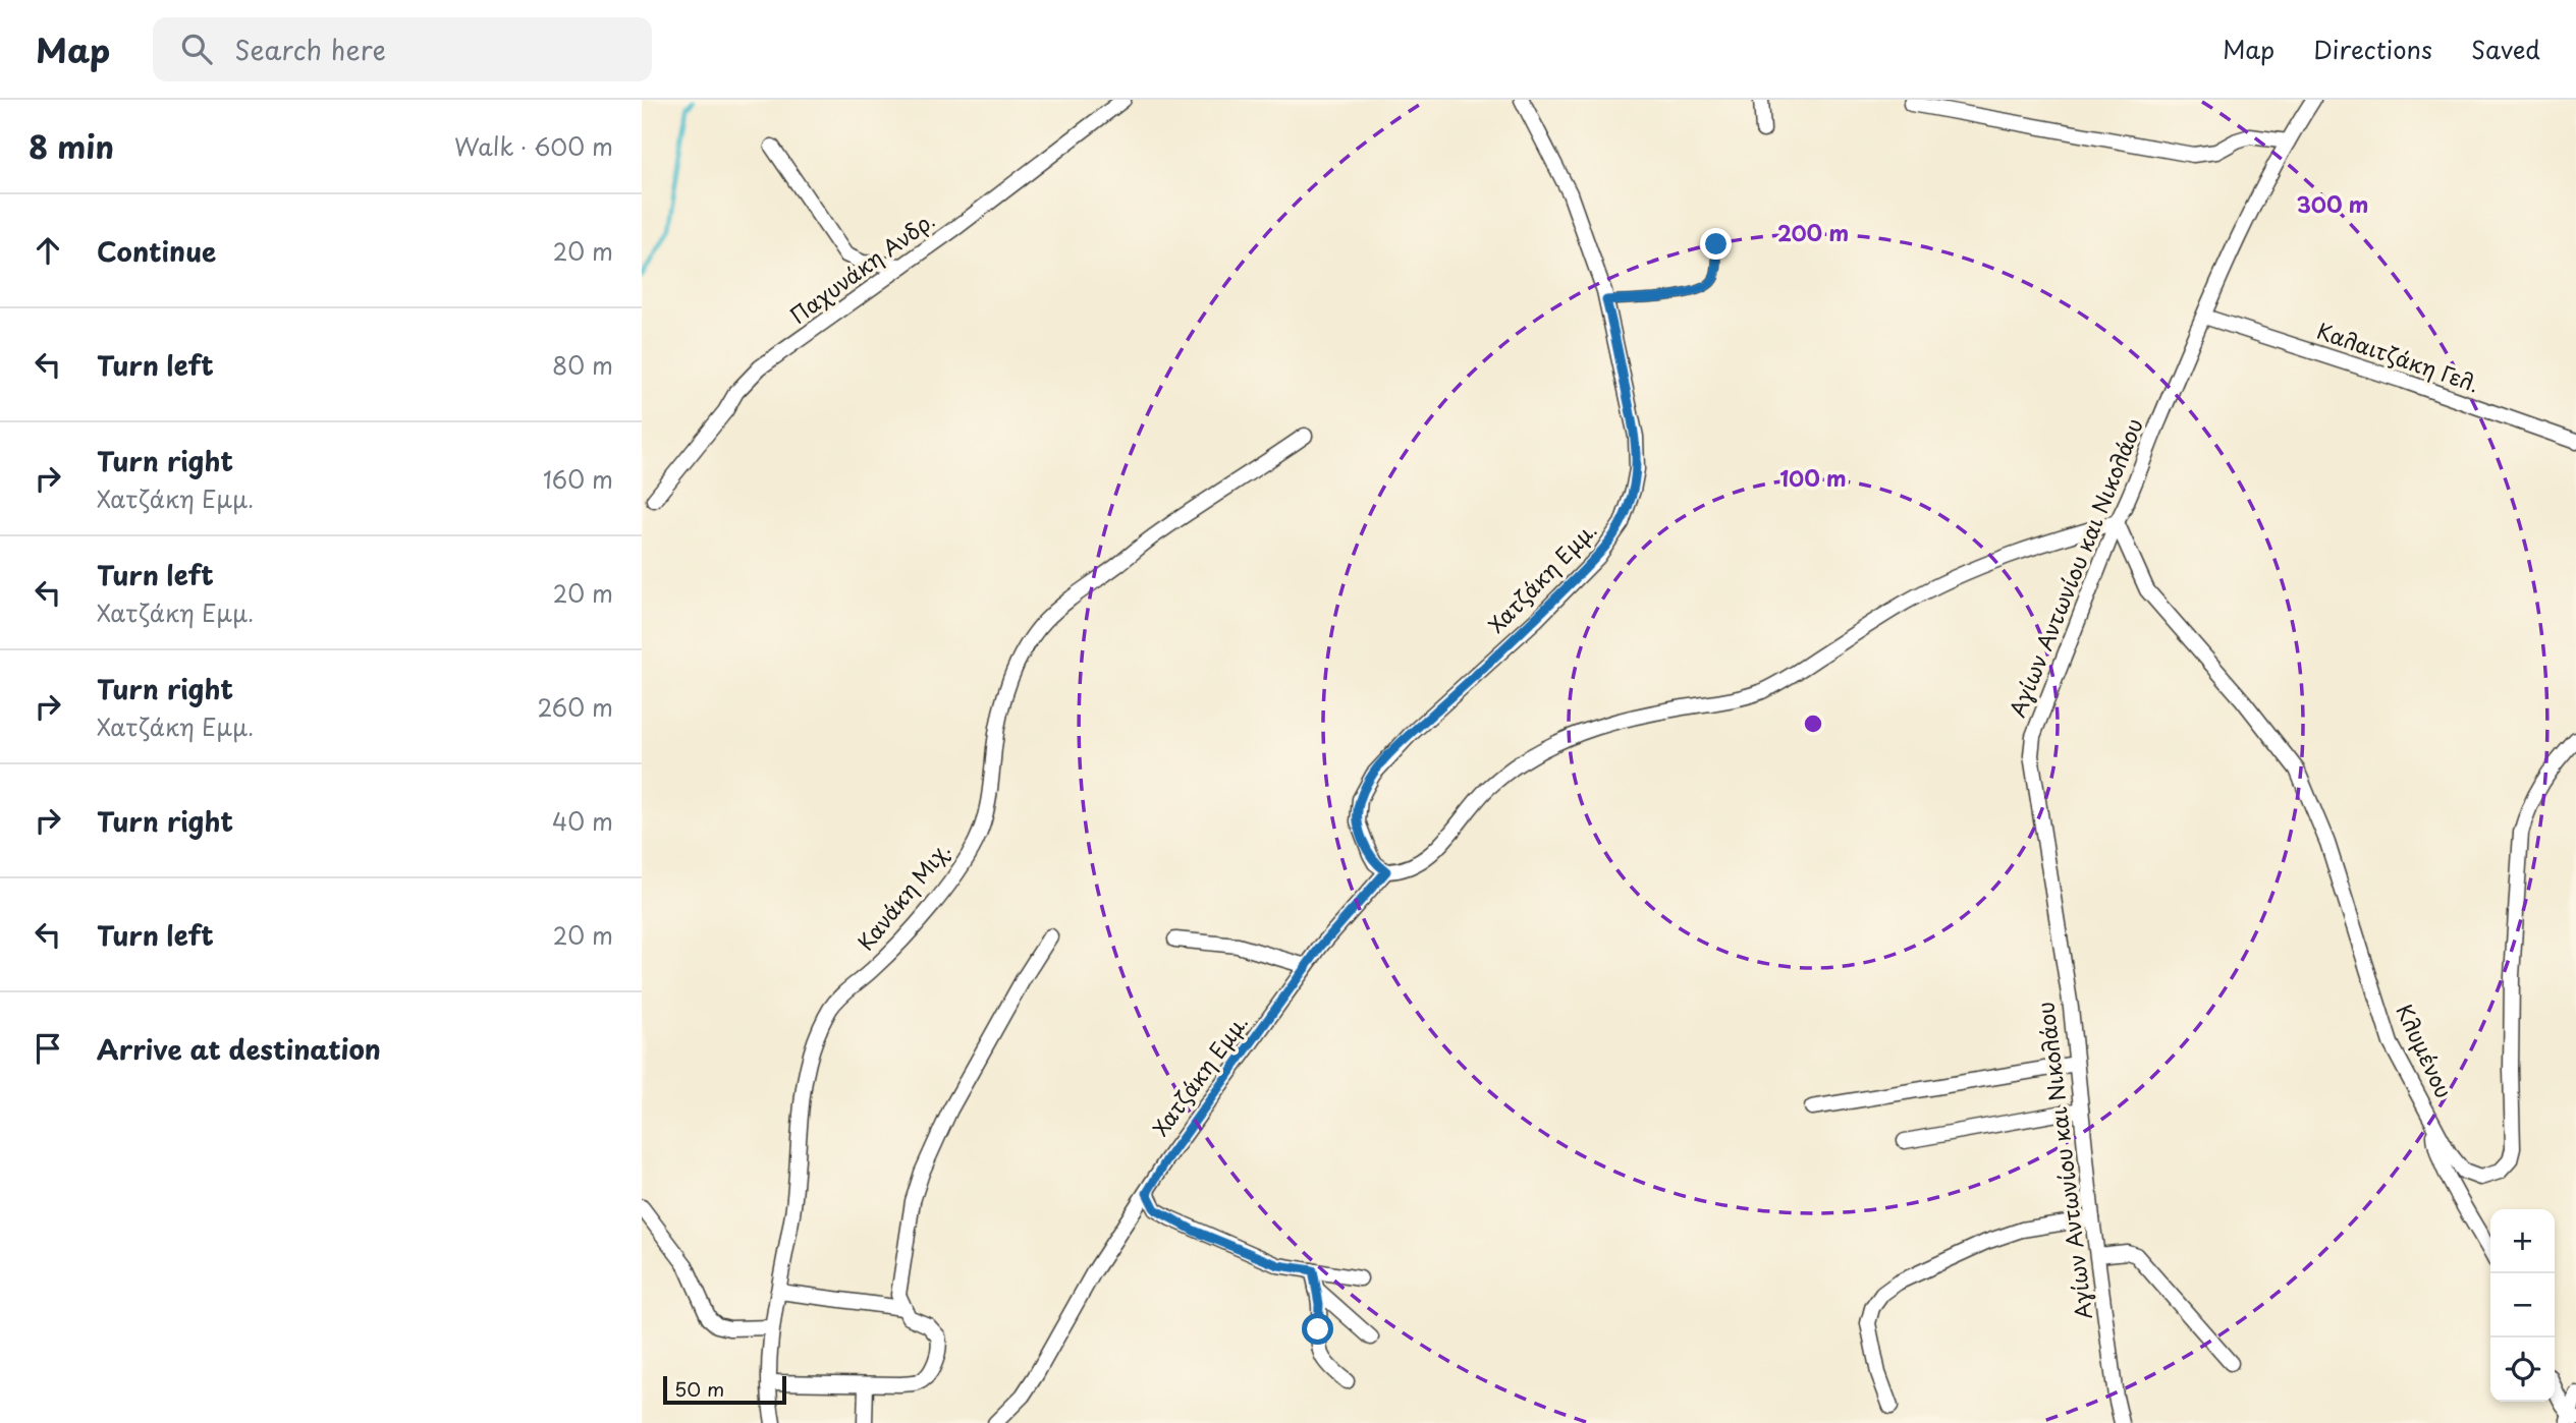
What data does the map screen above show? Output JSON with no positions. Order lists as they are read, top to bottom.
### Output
{
  "streets": {
    "street": [
      "Παχυνάκη Ανδρ.",
      "Καλαιτζάκη Γελ.",
      "Αγίων Αντωνίου και Νικολάου",
      "Χατζάκη Εμμ.",
      "Κανάκη Μιχ.",
      "Κλυμένου"
    ]
  },
  "crossings": [
    ["Καλαιτζάκη Γελ.", "Αγίων Αντωνίου και Νικολάου"],
    ["Αγίων Αντωνίου και Νικολάου", "Κλυμένου"]
  ],
  "scale_bar": "50 m",
  "page": {
    "header": "Map",
    "search": "Search here",
    "nav": ["Map", "Directions", "Saved"],
    "heading": ["8 min", "Walk · 600 m"],
    "list": [
      ["Continue", "20 m"],
      ["Turn left", "80 m"],
      ["Turn right", "Χατζάκη Εμμ.", "160 m"],
      ["Turn left", "Χατζάκη Εμμ.", "20 m"],
      ["Turn right", "Χατζάκη Εμμ.", "260 m"],
      ["Turn right", "40 m"],
      ["Turn left", "20 m"],
      "Arrive at destination"
    ],
    "map_buttons": ["+", "−"],
    "scale": "50 m"
  },
  "rings": ["300 m", "200 m", "100 m"]
}
